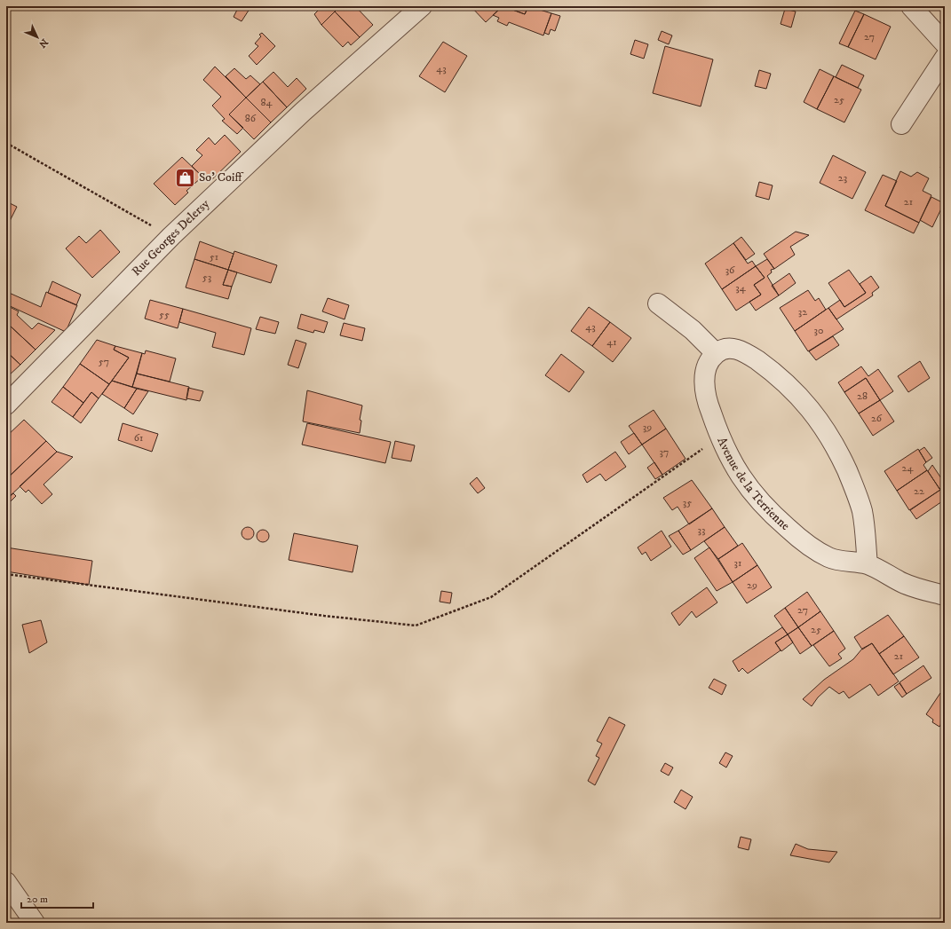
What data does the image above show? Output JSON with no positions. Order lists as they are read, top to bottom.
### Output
{
  "streets": {
    "street": ["Rue Georges Delersy", "Avenue de la Terrienne"]
  },
  "places": {
    "shop": ["So' Coiff"]
  },
  "house_numbers": [
    "27",
    "43",
    "25",
    "84",
    "86",
    "23",
    "21",
    "51",
    "36",
    "53",
    "34",
    "32",
    "55",
    "43",
    "30",
    "41",
    "57",
    "28",
    "26",
    "39",
    "61",
    "37",
    "24",
    "22",
    "35",
    "33",
    "31",
    "29",
    "27",
    "25",
    "21"
  ],
  "scale_bar": "20 m",
  "north": "bottom right"
}
